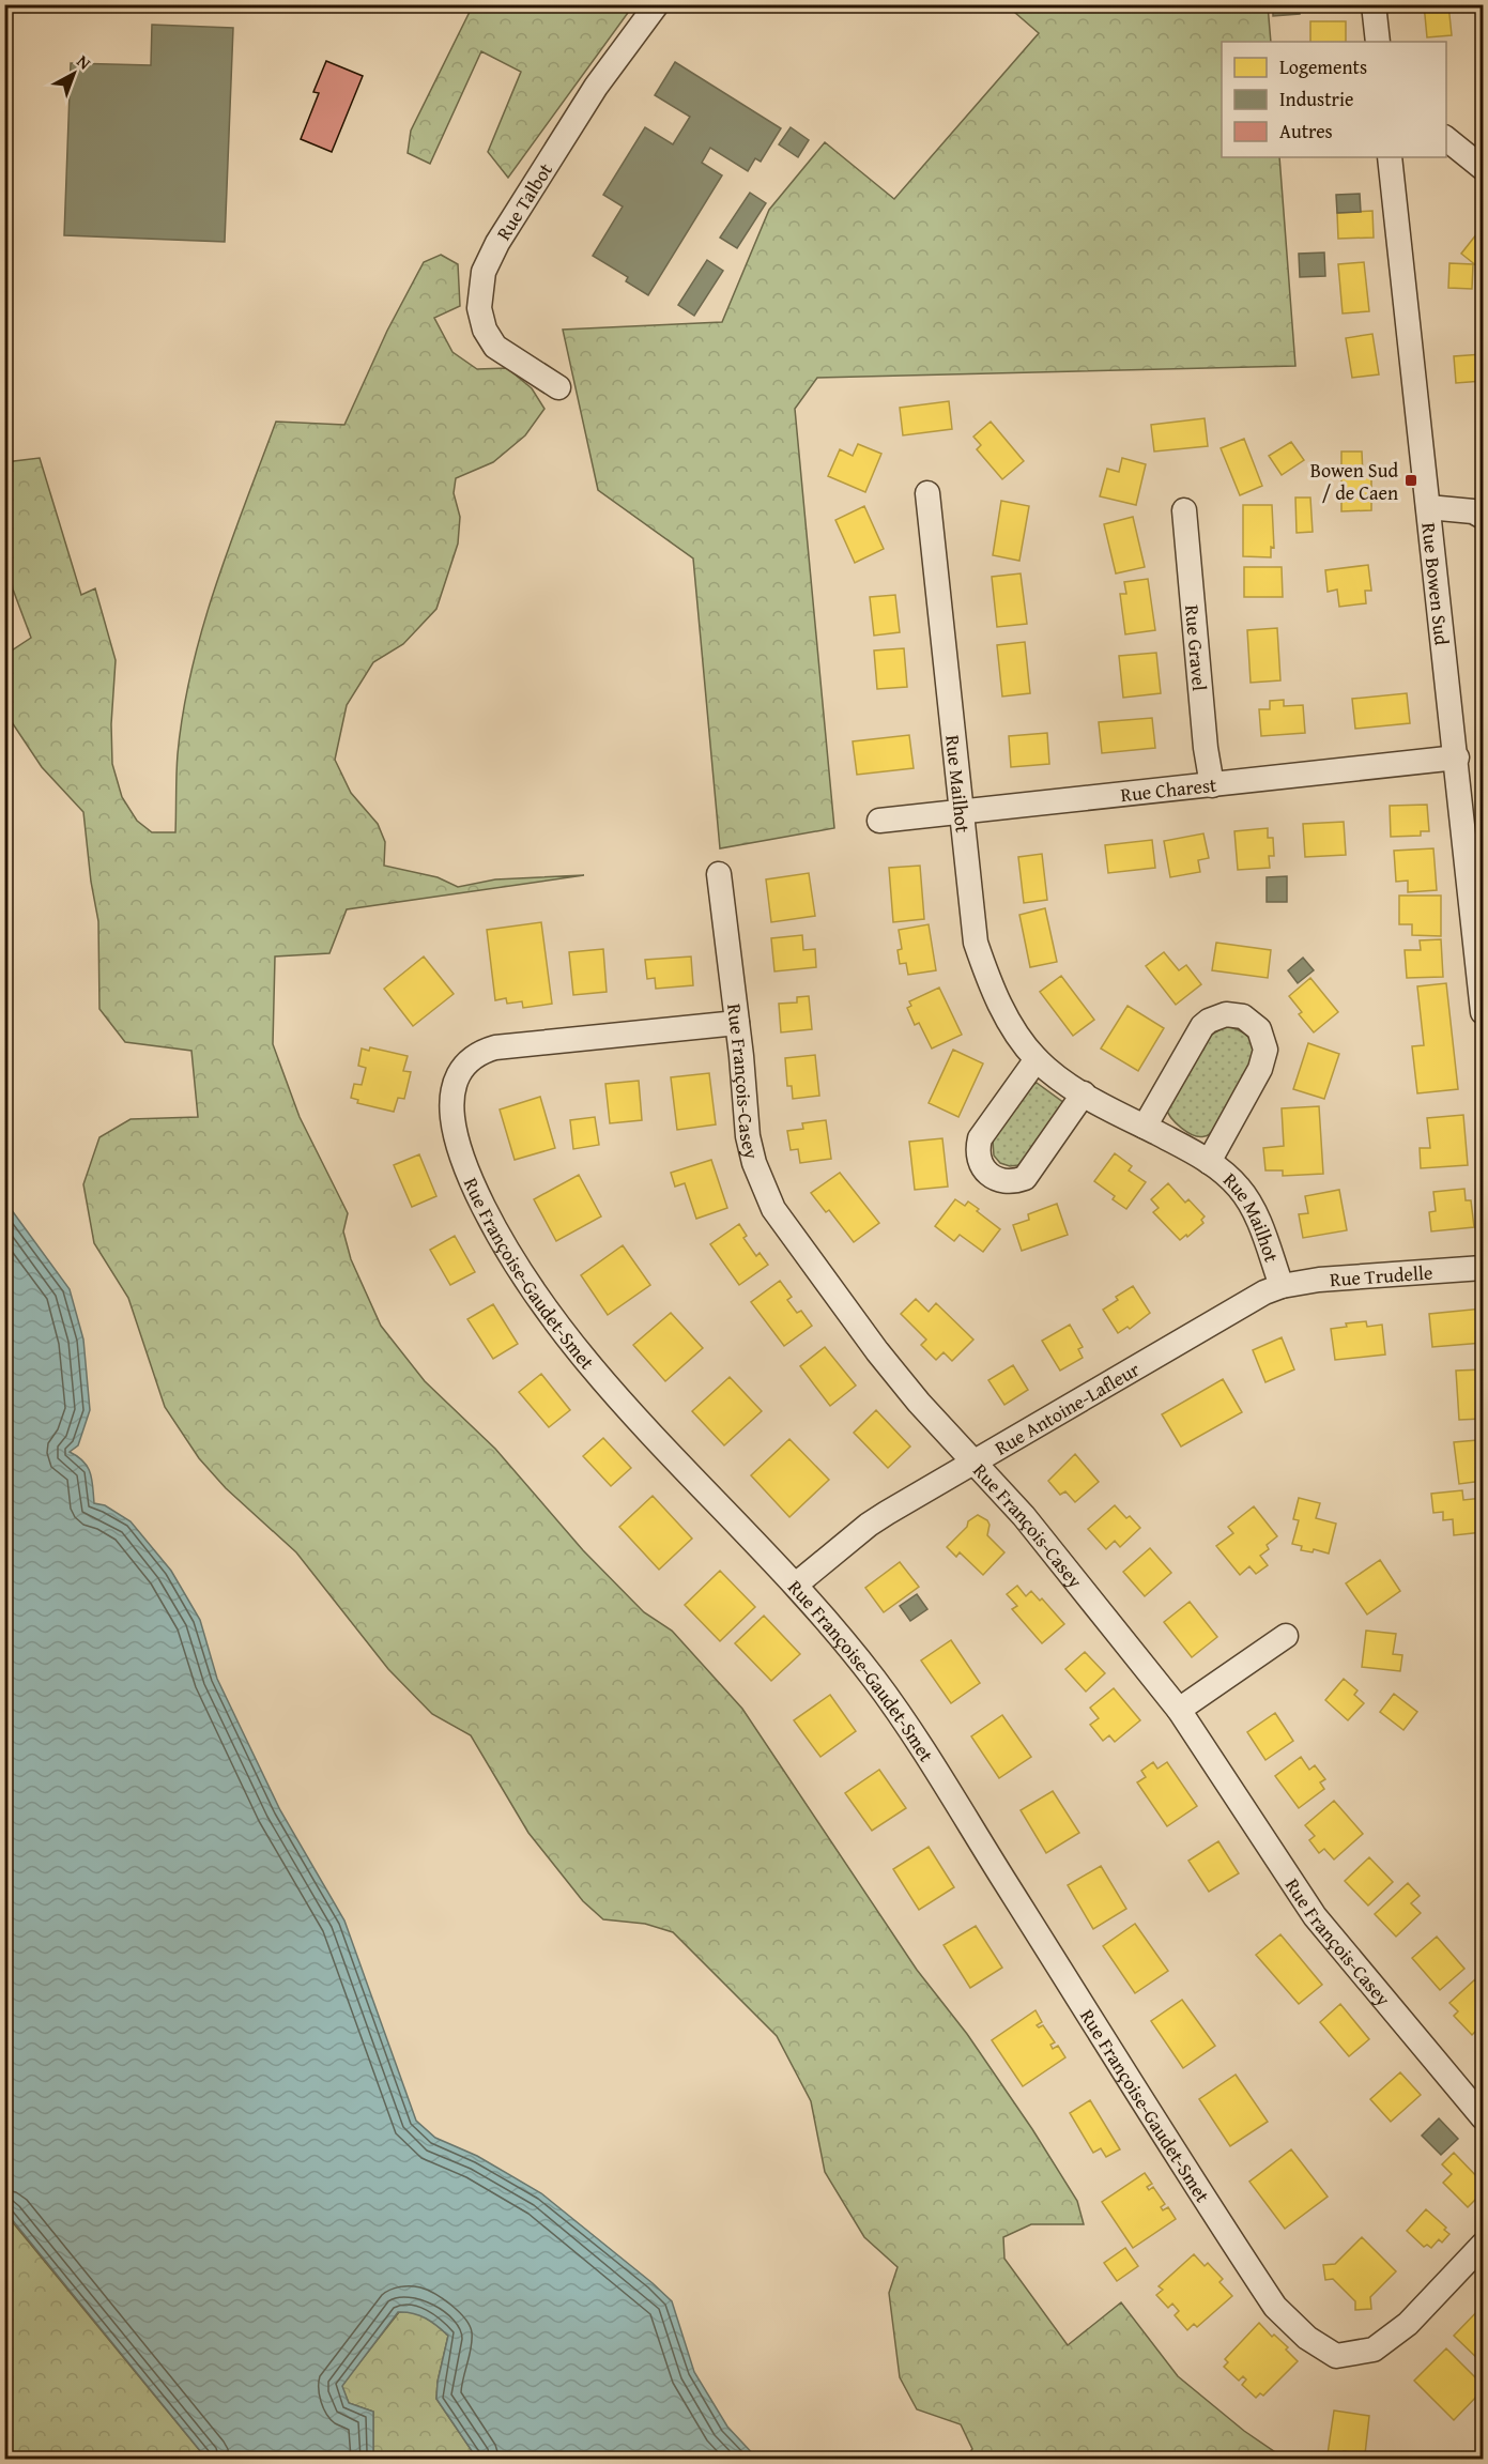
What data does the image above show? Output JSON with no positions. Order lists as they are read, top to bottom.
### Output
{
  "streets": {
    "street": [
      "Rue Talbot",
      "Rue Bowen Sud",
      "Rue Gravel",
      "Rue Mailhot",
      "Rue Charest",
      "Rue François-Casey",
      "Rue Françoise-Gaudet-Smet",
      "Rue Trudelle",
      "Rue Antoine-Lafleur"
    ]
  },
  "crossings": [
    ["Rue Bowen Sud", "Rue Charest"],
    ["Rue Gravel", "Rue Charest"],
    ["Rue Mailhot", "Rue Charest"],
    ["Rue Mailhot", "Rue Trudelle"],
    ["Rue Mailhot", "Rue Antoine-Lafleur"],
    ["Rue François-Casey", "Rue Françoise-Gaudet-Smet"],
    ["Rue François-Casey", "Rue Antoine-Lafleur"],
    ["Rue Françoise-Gaudet-Smet", "Rue Antoine-Lafleur"],
    ["Rue Trudelle", "Rue Antoine-Lafleur"]
  ],
  "places": {
    "transit": ["Bowen Sud / de Caen"]
  },
  "legend": ["Logements", "Industrie", "Autres"],
  "north": "top right"
}
